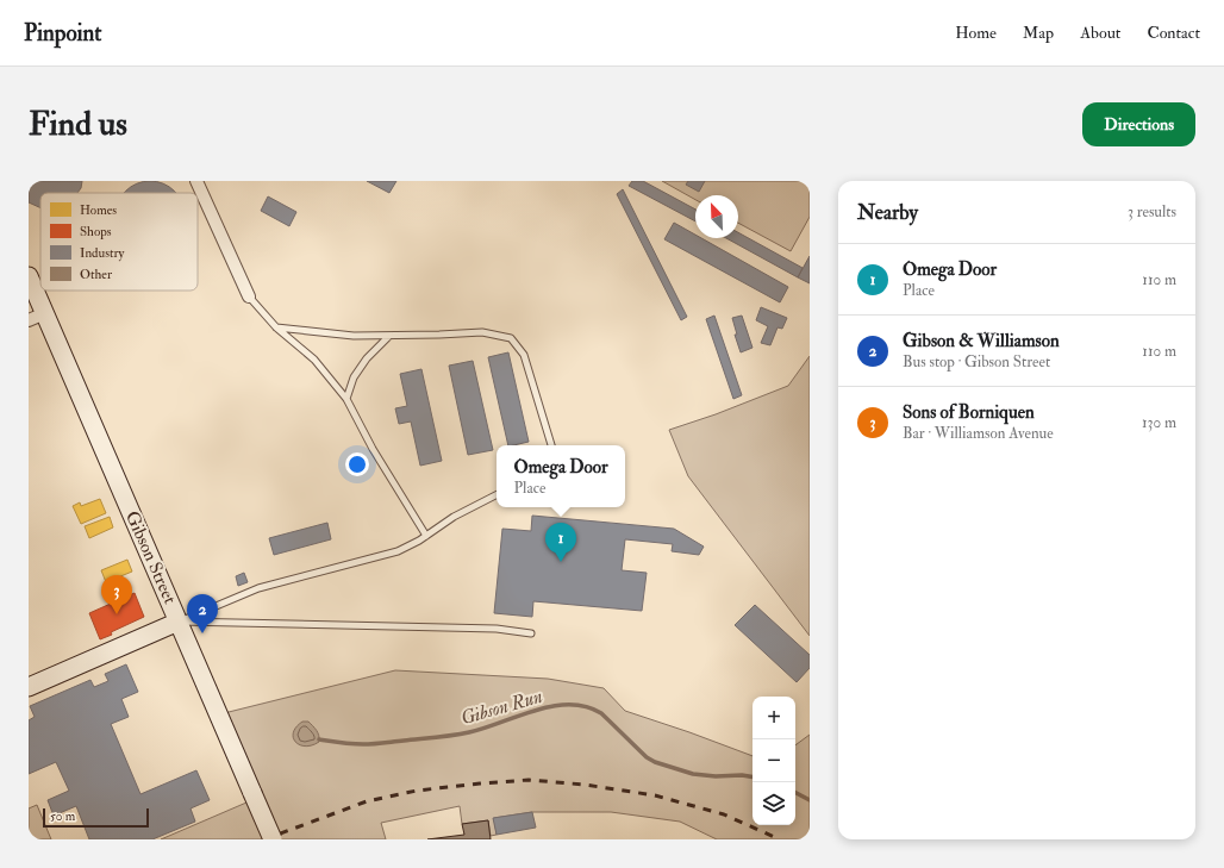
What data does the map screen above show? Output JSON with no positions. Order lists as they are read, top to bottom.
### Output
{
  "streets": {
    "street": ["Gibson Street"]
  },
  "water": ["Gibson Run"],
  "legend": [
    "Homes",
    "Shops",
    "Industry",
    "Other"
  ],
  "scale_bar": "50 m",
  "north": "top left",
  "page": {
    "header": "Pinpoint",
    "nav": [
      "Home",
      "Map",
      "About",
      "Contact"
    ],
    "buttons": "Directions",
    "title": "Find us",
    "heading": ["Nearby", "3 results"],
    "list": [
      {
        "mark": "1",
        "name": "Omega Door",
        "note": "Place",
        "value": "110 m"
      },
      {
        "mark": "2",
        "name": "Gibson & Williamson",
        "note": "Bus stop · Gibson Street",
        "value": "110 m"
      },
      {
        "mark": "3",
        "name": "Sons of Borniquen",
        "note": "Bar · Williamson Avenue",
        "value": "130 m"
      }
    ],
    "popup": ["Omega Door", "Place"],
    "pins": ["1", "3", "2"],
    "map_buttons": ["+", "−"],
    "scale": "50 m"
  }
}
